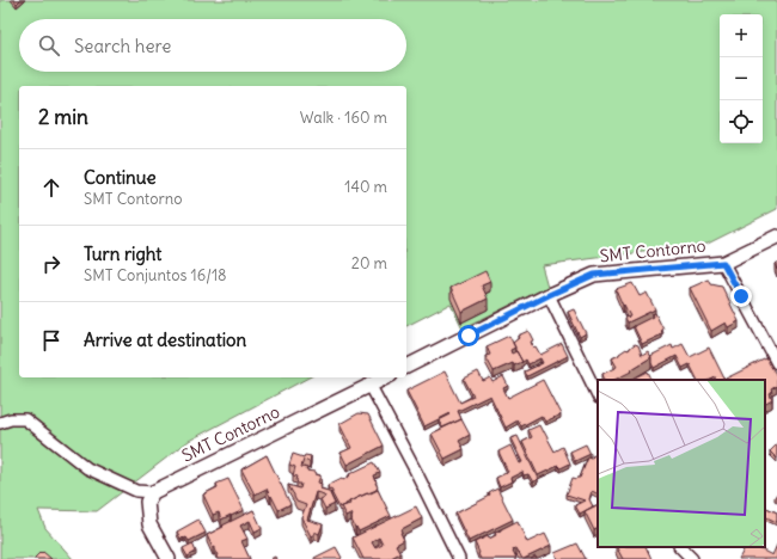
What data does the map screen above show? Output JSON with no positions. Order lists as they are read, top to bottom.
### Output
{
  "streets": {
    "street": ["SMT Contorno"]
  },
  "page": {
    "map_buttons": ["+", "−"],
    "search": "Search here",
    "heading": ["2 min", "Walk · 160 m"],
    "list": [
      ["Continue", "SMT Contorno", "140 m"],
      ["Turn right", "SMT Conjuntos 16/18", "20 m"],
      "Arrive at destination"
    ]
  }
}
